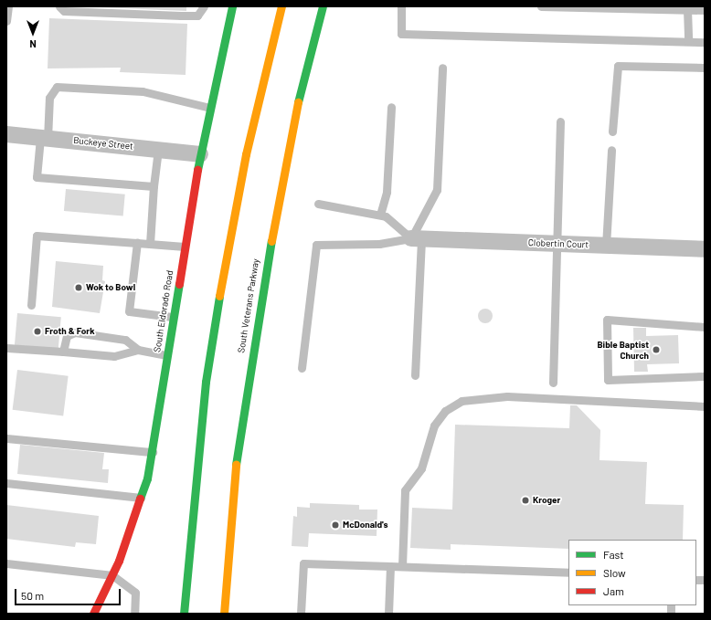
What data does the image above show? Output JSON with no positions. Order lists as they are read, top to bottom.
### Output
{
  "streets": {
    "main road": ["South Veterans Parkway", "South Eldorado Road"],
    "street": ["Buckeye Street", "Clobertin Court"]
  },
  "crossings": [
    ["Buckeye Street", "South Eldorado Road"]
  ],
  "places": [
    "Wok to Bowl",
    "Froth & Fork",
    "Bible Baptist Church",
    "Kroger",
    "McDonald's"
  ],
  "legend": ["Fast", "Slow", "Jam"],
  "scale_bar": "50 m",
  "north": "bottom"
}
